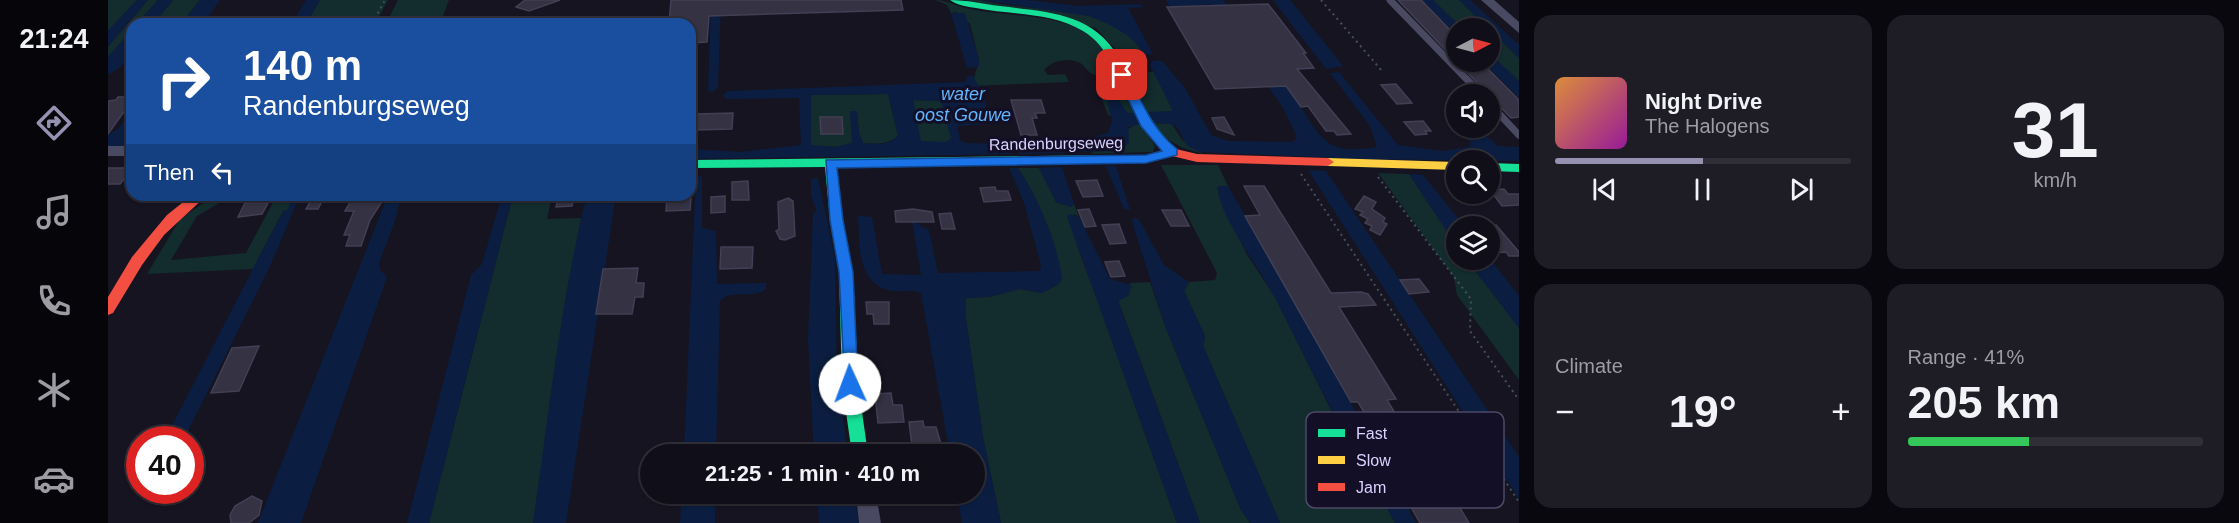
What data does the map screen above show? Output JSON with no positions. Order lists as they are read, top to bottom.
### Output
{
  "streets": {
    "street": ["Randenburgseweg"]
  },
  "water": ["water oost Gouwe"],
  "legend": ["Fast", "Slow", "Jam"],
  "north": "right",
  "page": {
    "tabs": "21:24",
    "tile": [
      ["31", "km/h"],
      "Climate",
      ["Range · 41%", "205 km"]
    ],
    "turn": ["140 m", "Randenburgseweg"],
    "song": ["Night Drive", "The Halogens"],
    "then": "Then",
    "heat": ["−", "19°", "+"],
    "limit": "40",
    "trip": "21:25 · 1 min · 410 m"
  }
}
